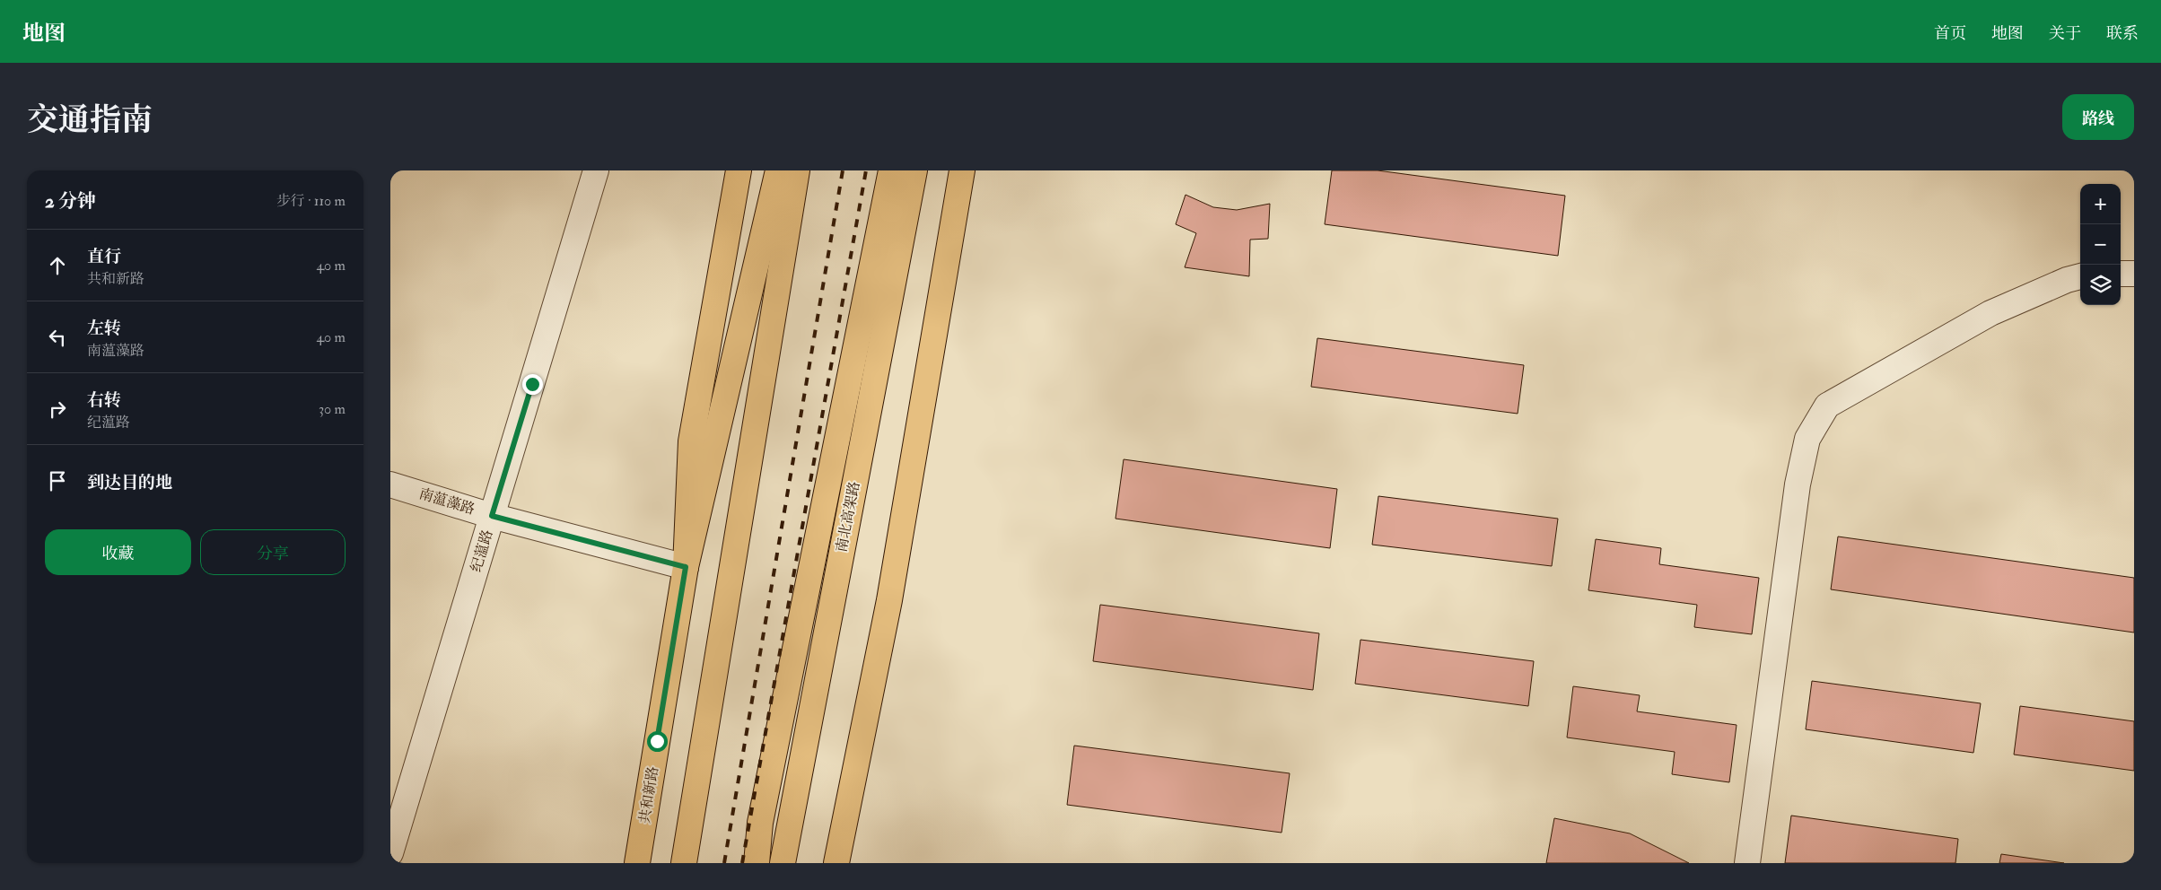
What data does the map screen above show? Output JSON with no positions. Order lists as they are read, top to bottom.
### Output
{
  "streets": {
    "main road": ["南北高架路", "共和新路"],
    "street": ["南蕰藻路", "纪蕰路"]
  },
  "crossings": [
    ["南蕰藻路", "纪蕰路"],
    ["南蕰藻路", "共和新路"]
  ],
  "page": {
    "header": "地图",
    "nav": [
      "首页",
      "地图",
      "关于",
      "联系"
    ],
    "title": "交通指南",
    "buttons": [
      "路线",
      ["收藏", "分享"]
    ],
    "heading": ["2 分钟", "步行 · 110 m"],
    "map_buttons": ["+", "−"],
    "list": [
      ["直行", "共和新路", "40 m"],
      ["左转", "南蕰藻路", "40 m"],
      ["右转", "纪蕰路", "30 m"],
      "到达目的地"
    ]
  }
}
